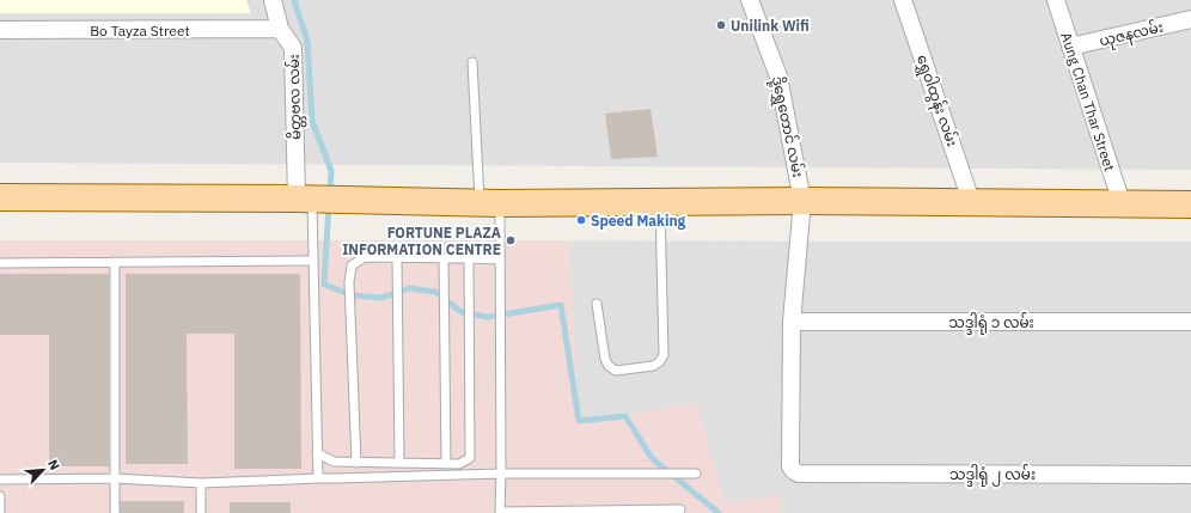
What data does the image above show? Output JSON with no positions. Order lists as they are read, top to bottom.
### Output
{
  "streets": {
    "street": [
      "Bo Tayza Street",
      "ယုဇနလမ်း",
      "မိတ္တဗလ လမ်း",
      "ရွှေဝါထွန်း လမ်း",
      "Aung Chan Thar Street",
      "ဒို့ရွှေတောင် လမ်း",
      "သဒ္ဒါရုံ ၁ လမ်း",
      "သဒ္ဒါရုံ ၂ လမ်း"
    ]
  },
  "crossings": [
    ["Bo Tayza Street", "မိတ္တဗလ လမ်း"],
    ["ယုဇနလမ်း", "Aung Chan Thar Street"],
    ["ဒို့ရွှေတောင် လမ်း", "သဒ္ဒါရုံ ၁ လမ်း"],
    ["ဒို့ရွှေတောင် လမ်း", "သဒ္ဒါရုံ ၂ လမ်း"]
  ],
  "places": ["Unilink Wifi", "Speed Making", "FORTUNE PLAZA INFORMATION CENTRE"],
  "north": "top right"
}
